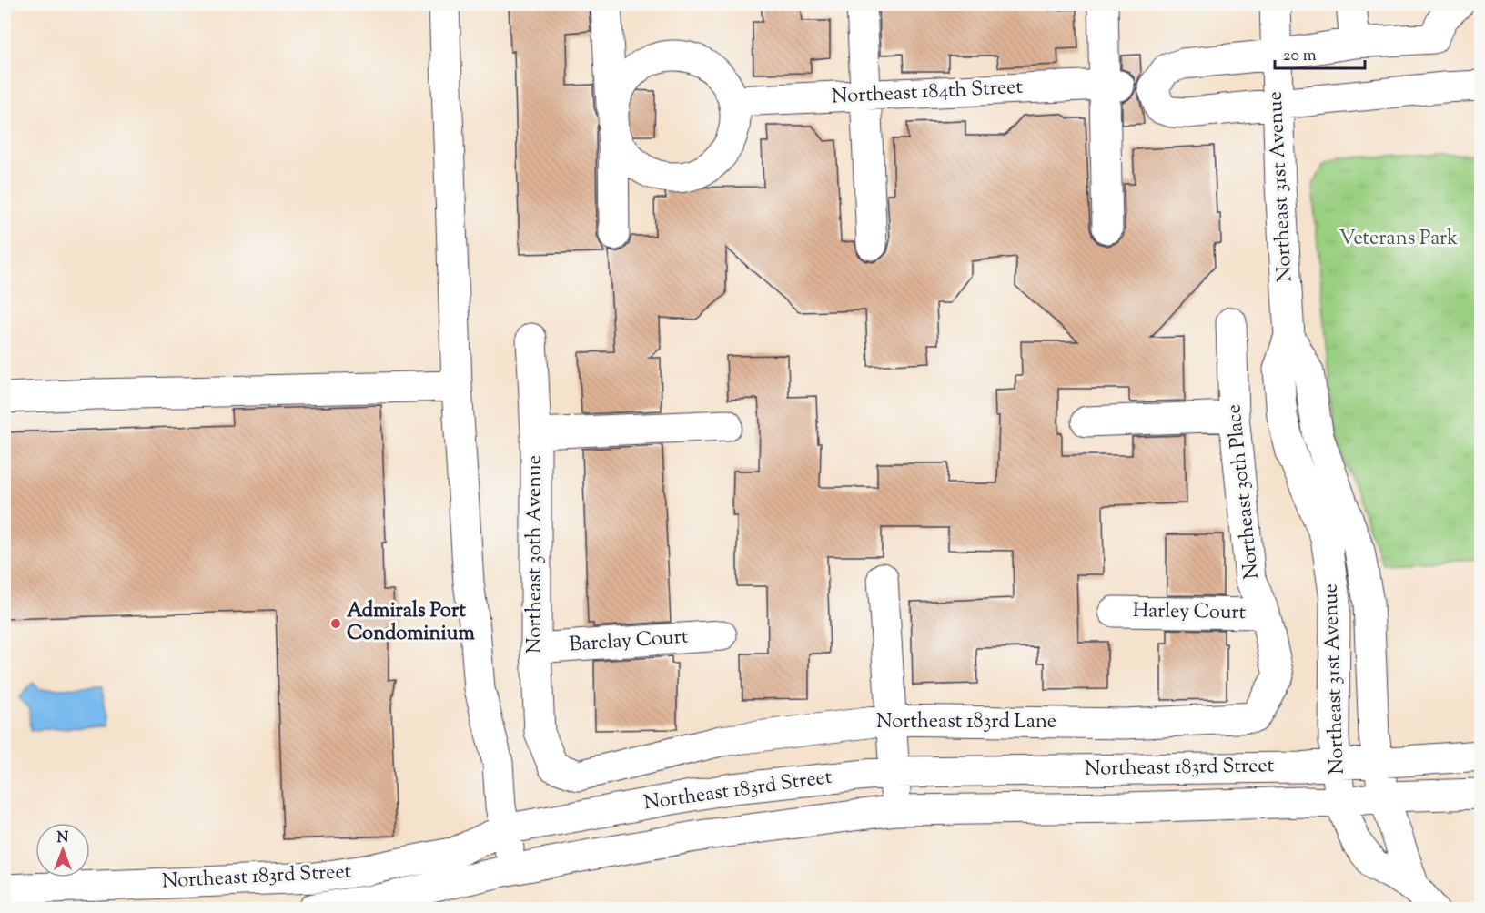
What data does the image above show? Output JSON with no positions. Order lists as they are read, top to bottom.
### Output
{
  "streets": {
    "street": [
      "Northeast 184th Street",
      "Northeast 31st Avenue",
      "Northeast 30th Place",
      "Northeast 30th Avenue",
      "Harley Court",
      "Barclay Court",
      "Northeast 183rd Lane",
      "Northeast 183rd Street"
    ]
  },
  "crossings": [
    ["Northeast 31st Avenue", "Northeast 183rd Street"],
    ["Northeast 30th Place", "Harley Court"],
    ["Northeast 30th Place", "Northeast 183rd Lane"],
    ["Northeast 30th Avenue", "Barclay Court"],
    ["Northeast 30th Avenue", "Northeast 183rd Lane"]
  ],
  "parks": ["Veterans Park"],
  "places": ["Admirals Port Condominium"],
  "scale_bar": "20 m",
  "north": "top"
}
